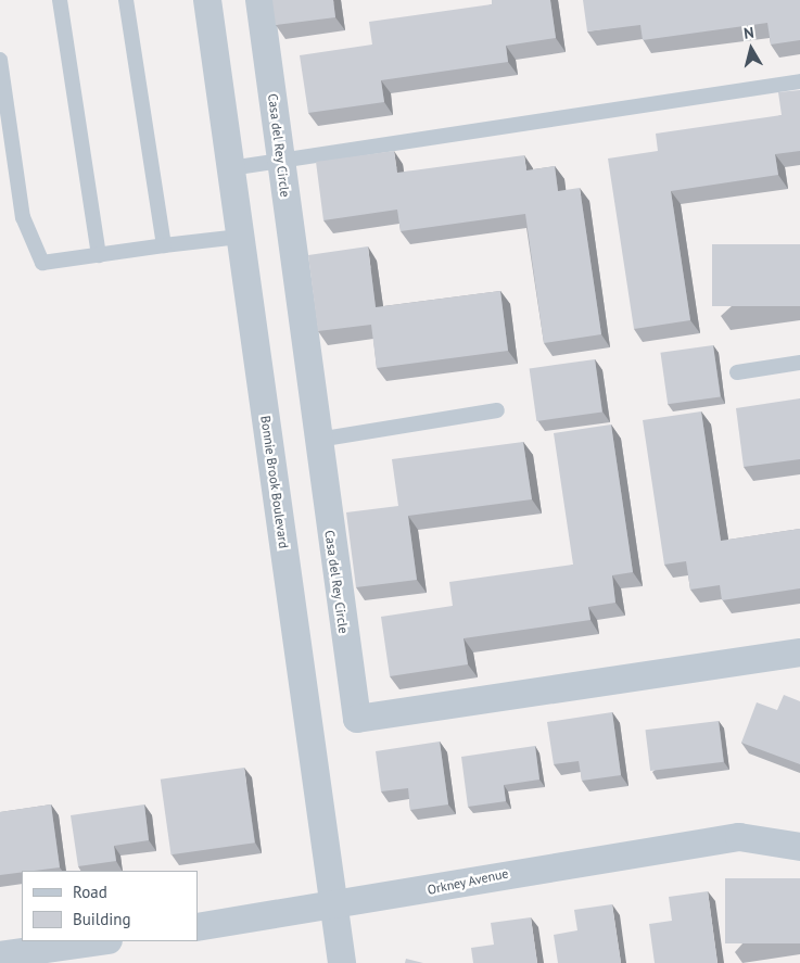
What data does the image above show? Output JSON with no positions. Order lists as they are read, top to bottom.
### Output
{
  "streets": {
    "street": ["Casa del Rey Circle", "Bonnie Brook Boulevard", "Orkney Avenue"]
  },
  "crossings": [
    ["Bonnie Brook Boulevard", "Orkney Avenue"]
  ],
  "legend": ["Road", "Building"],
  "north": "top"
}
